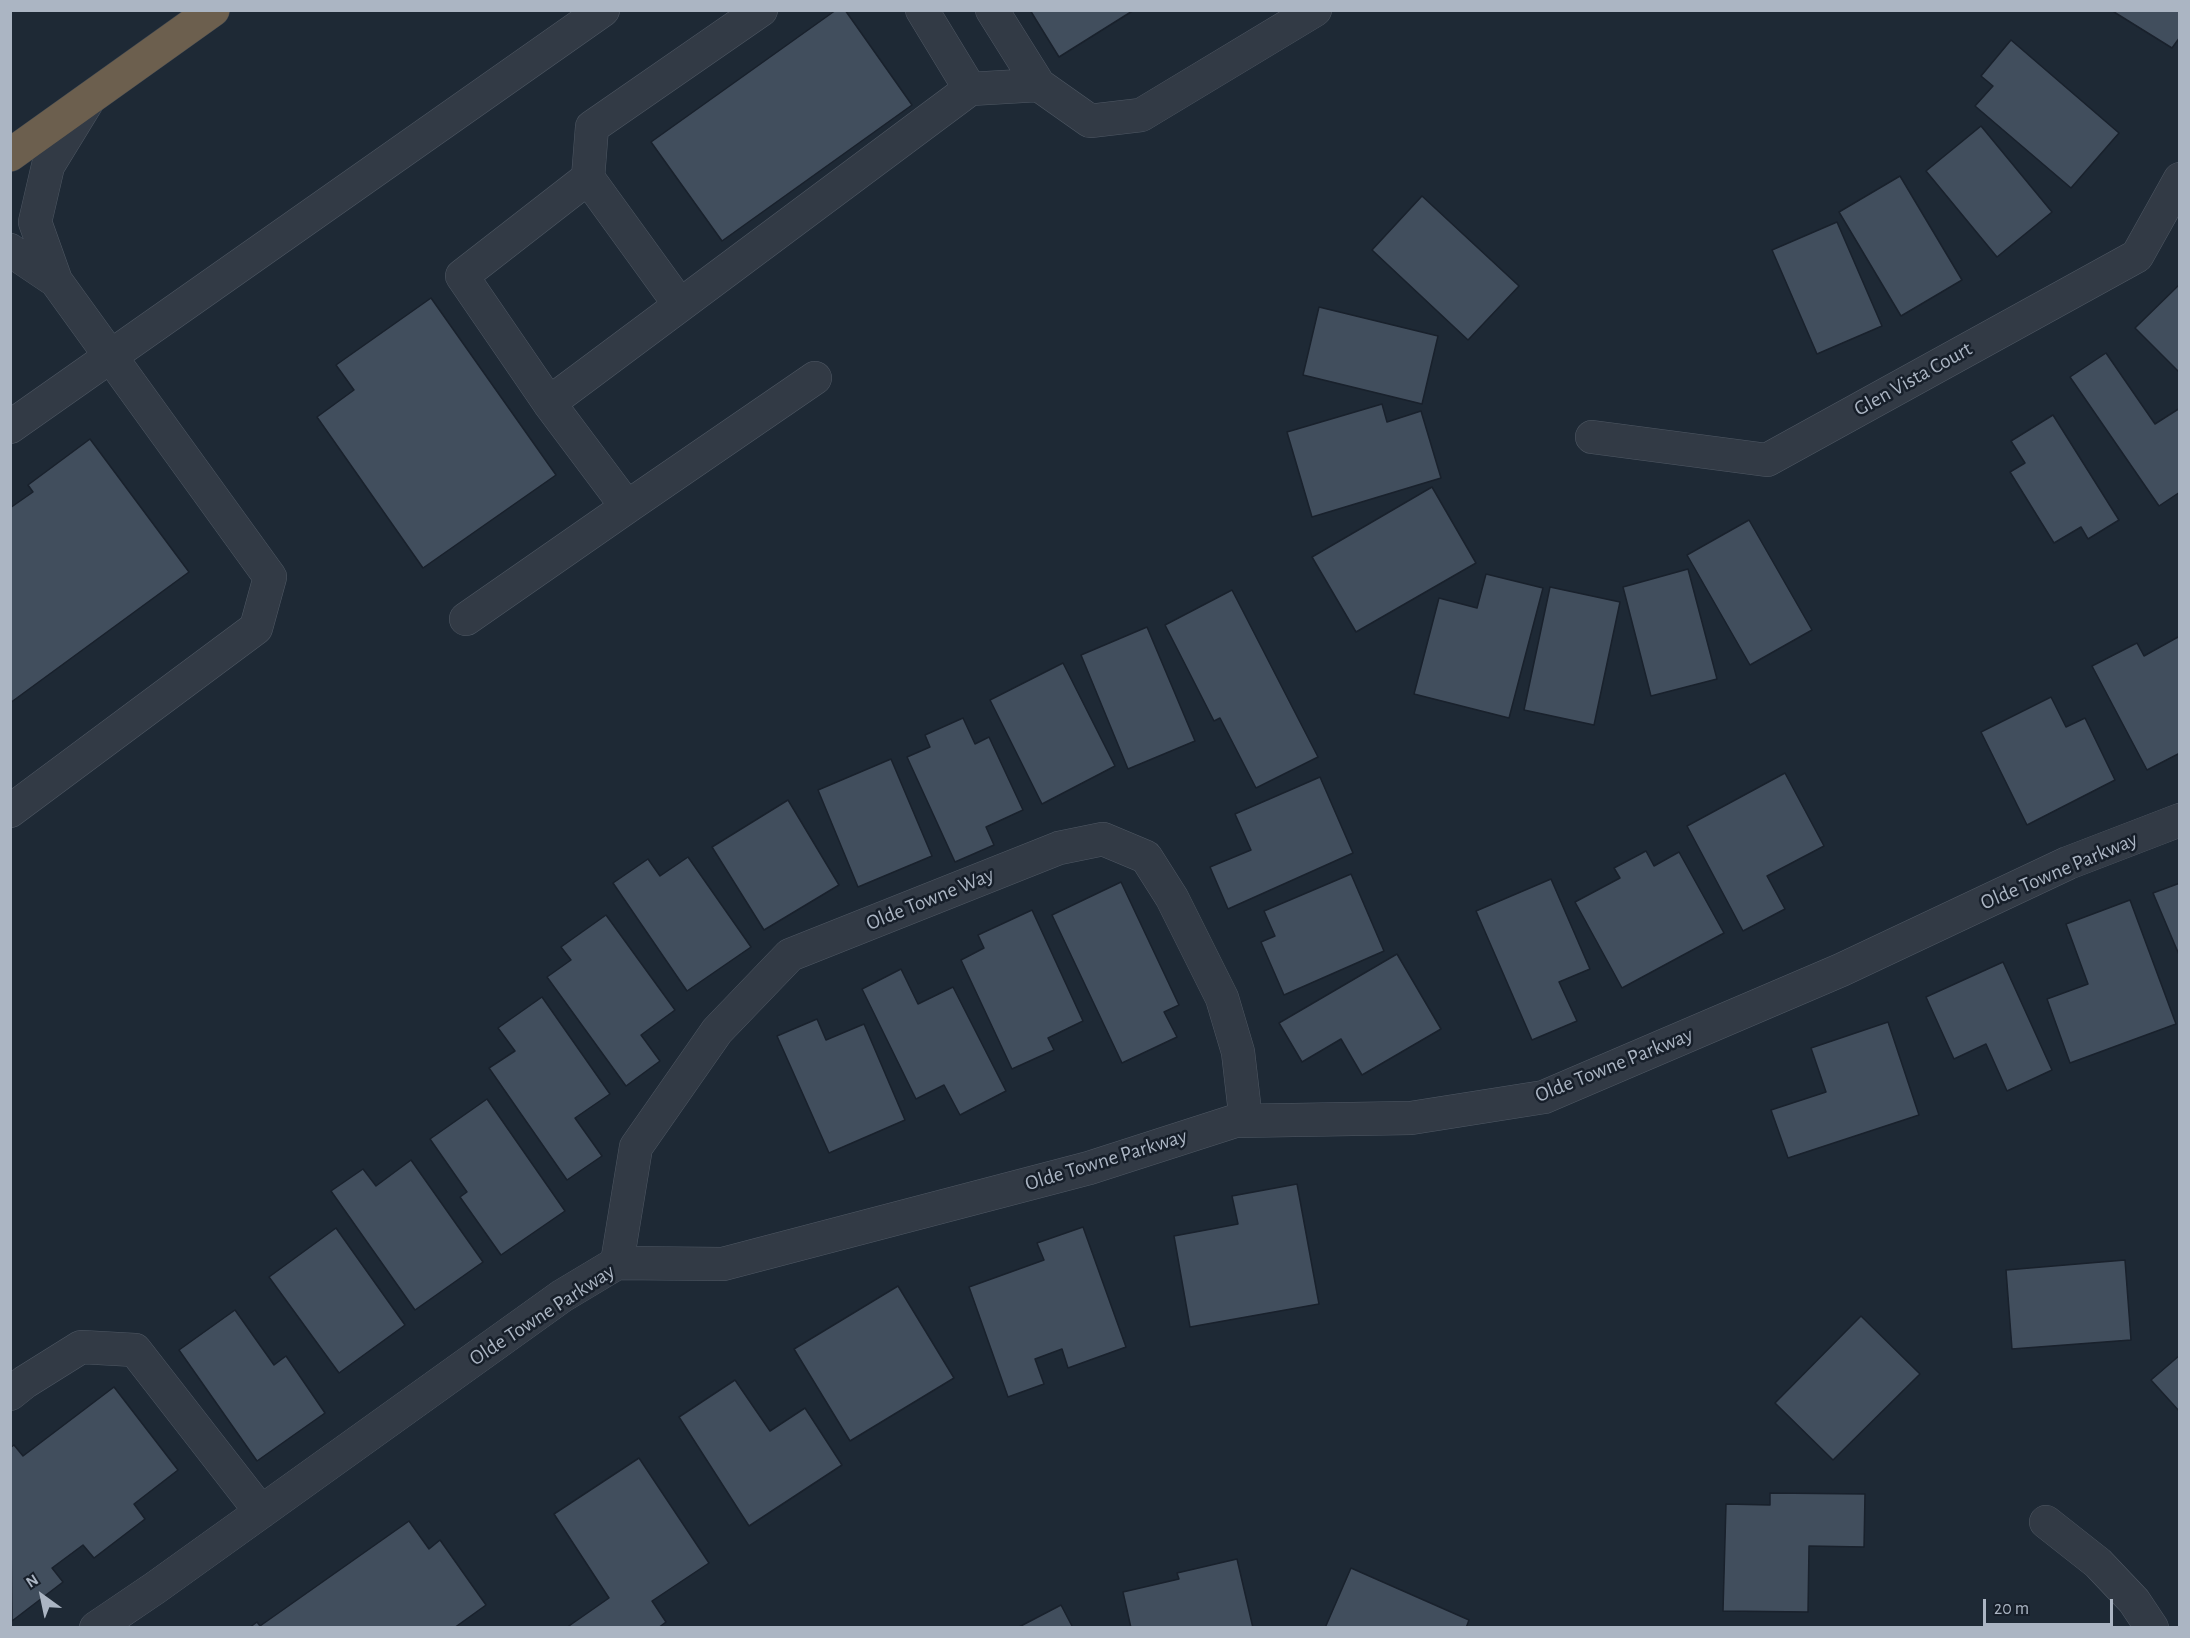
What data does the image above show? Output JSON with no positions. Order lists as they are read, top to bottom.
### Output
{
  "streets": {
    "street": ["Glen Vista Court", "Olde Towne Parkway", "Olde Towne Way"]
  },
  "crossings": [
    ["Olde Towne Parkway", "Olde Towne Way"]
  ],
  "scale_bar": "20 m",
  "north": "top left"
}
